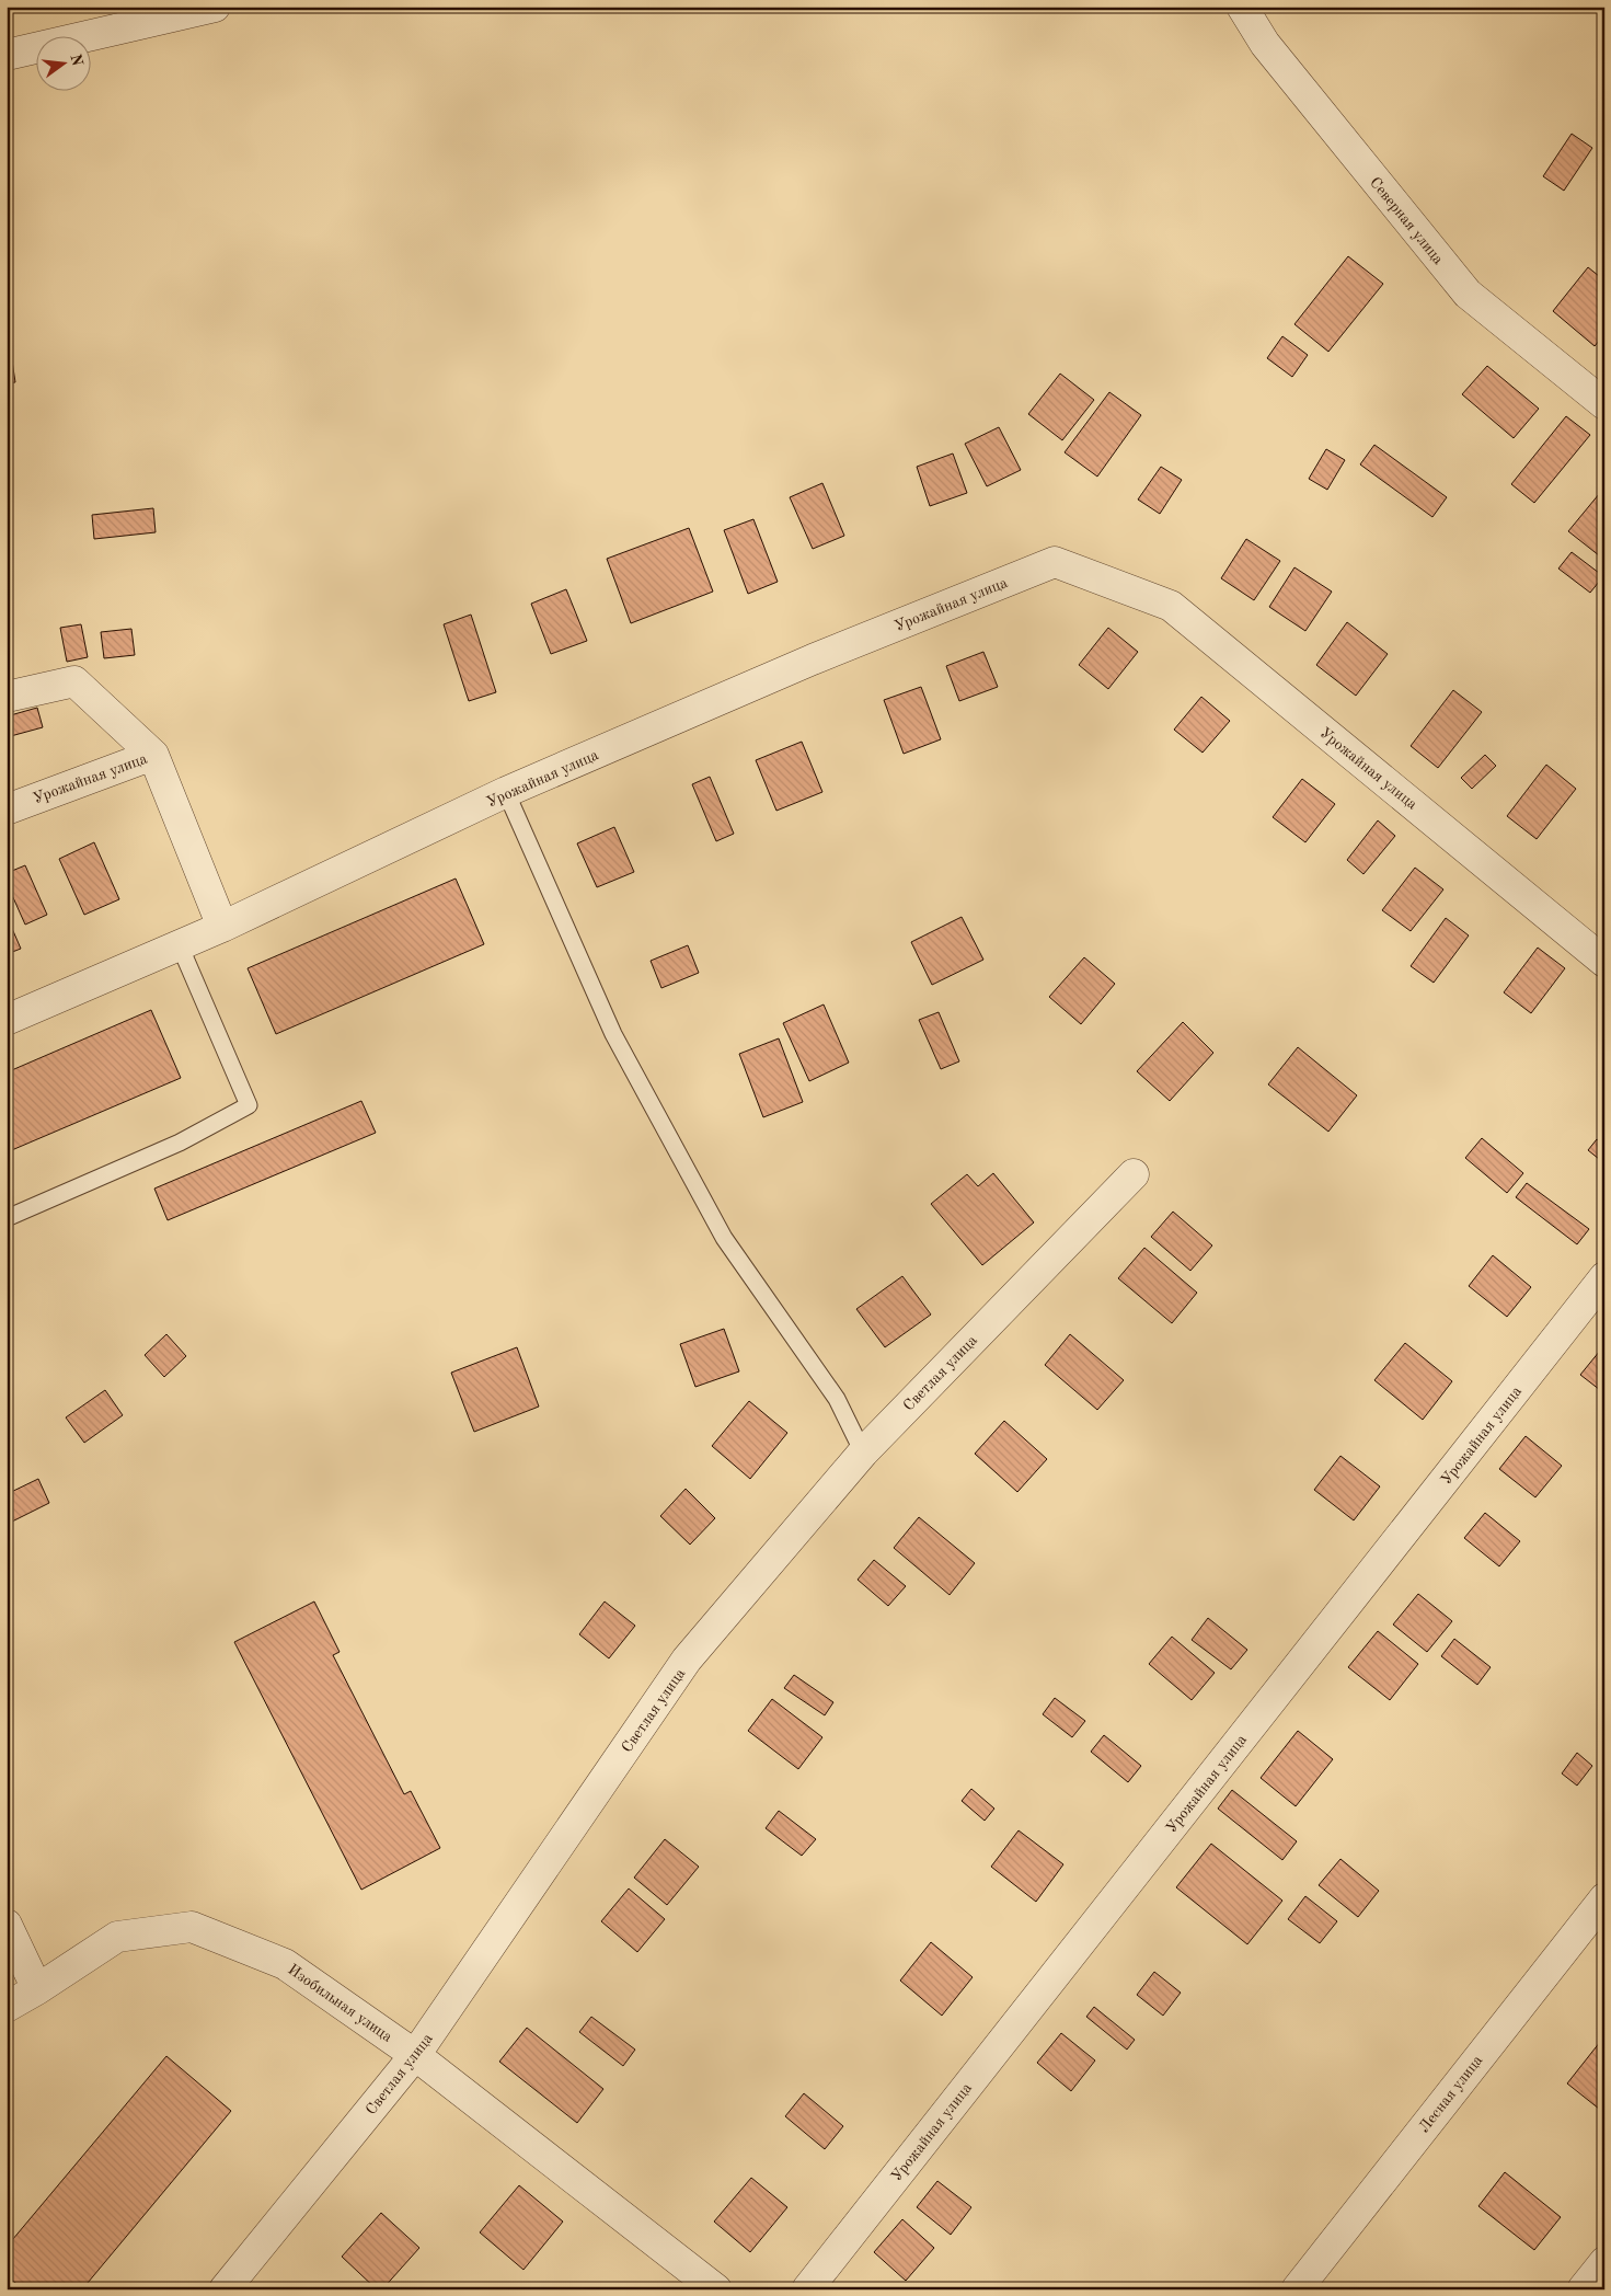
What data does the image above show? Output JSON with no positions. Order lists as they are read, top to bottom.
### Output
{
  "streets": {
    "street": [
      "Северная улица",
      "Урожайная улица",
      "Светлая улица",
      "Изобильная улица",
      "Лесная улица"
    ]
  },
  "crossings": [
    ["Светлая улица", "Изобильная улица"]
  ],
  "north": "right"
}
